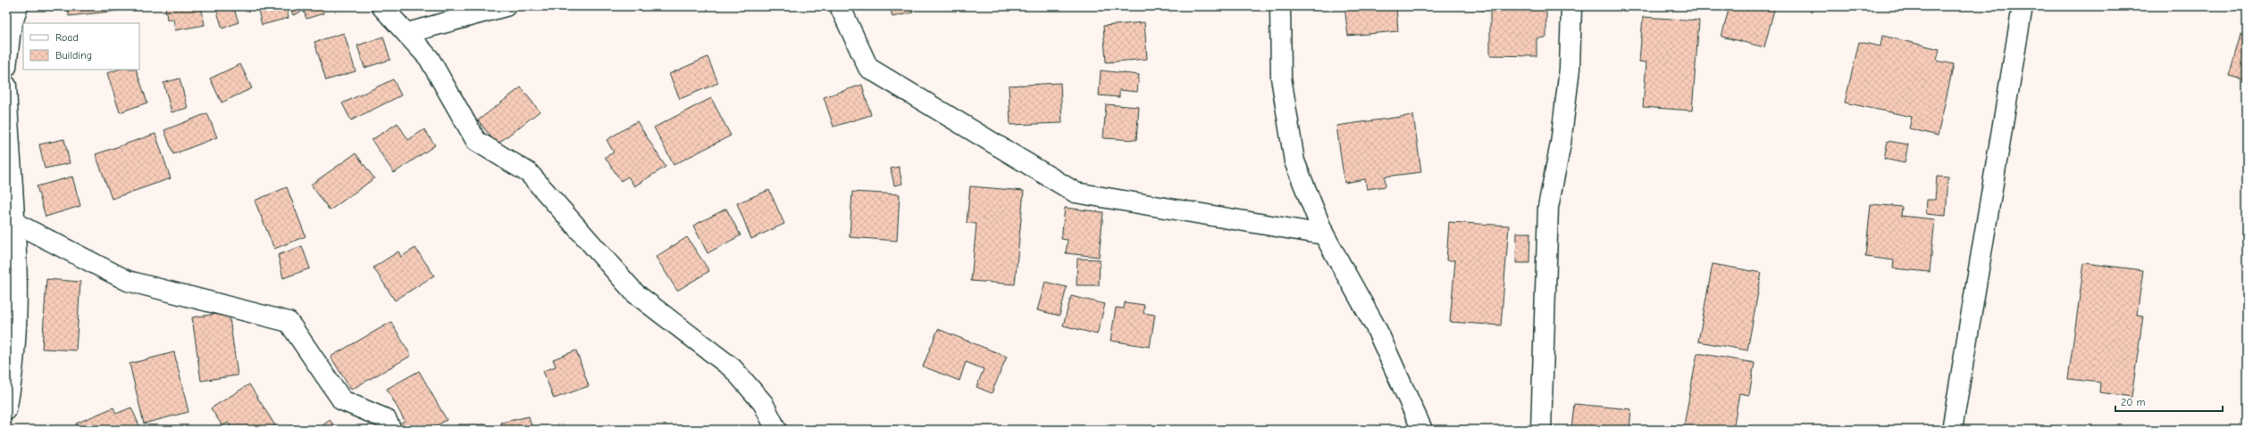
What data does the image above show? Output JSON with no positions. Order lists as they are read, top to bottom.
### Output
{
  "legend": ["Road", "Building"],
  "scale_bar": "20 m"
}
